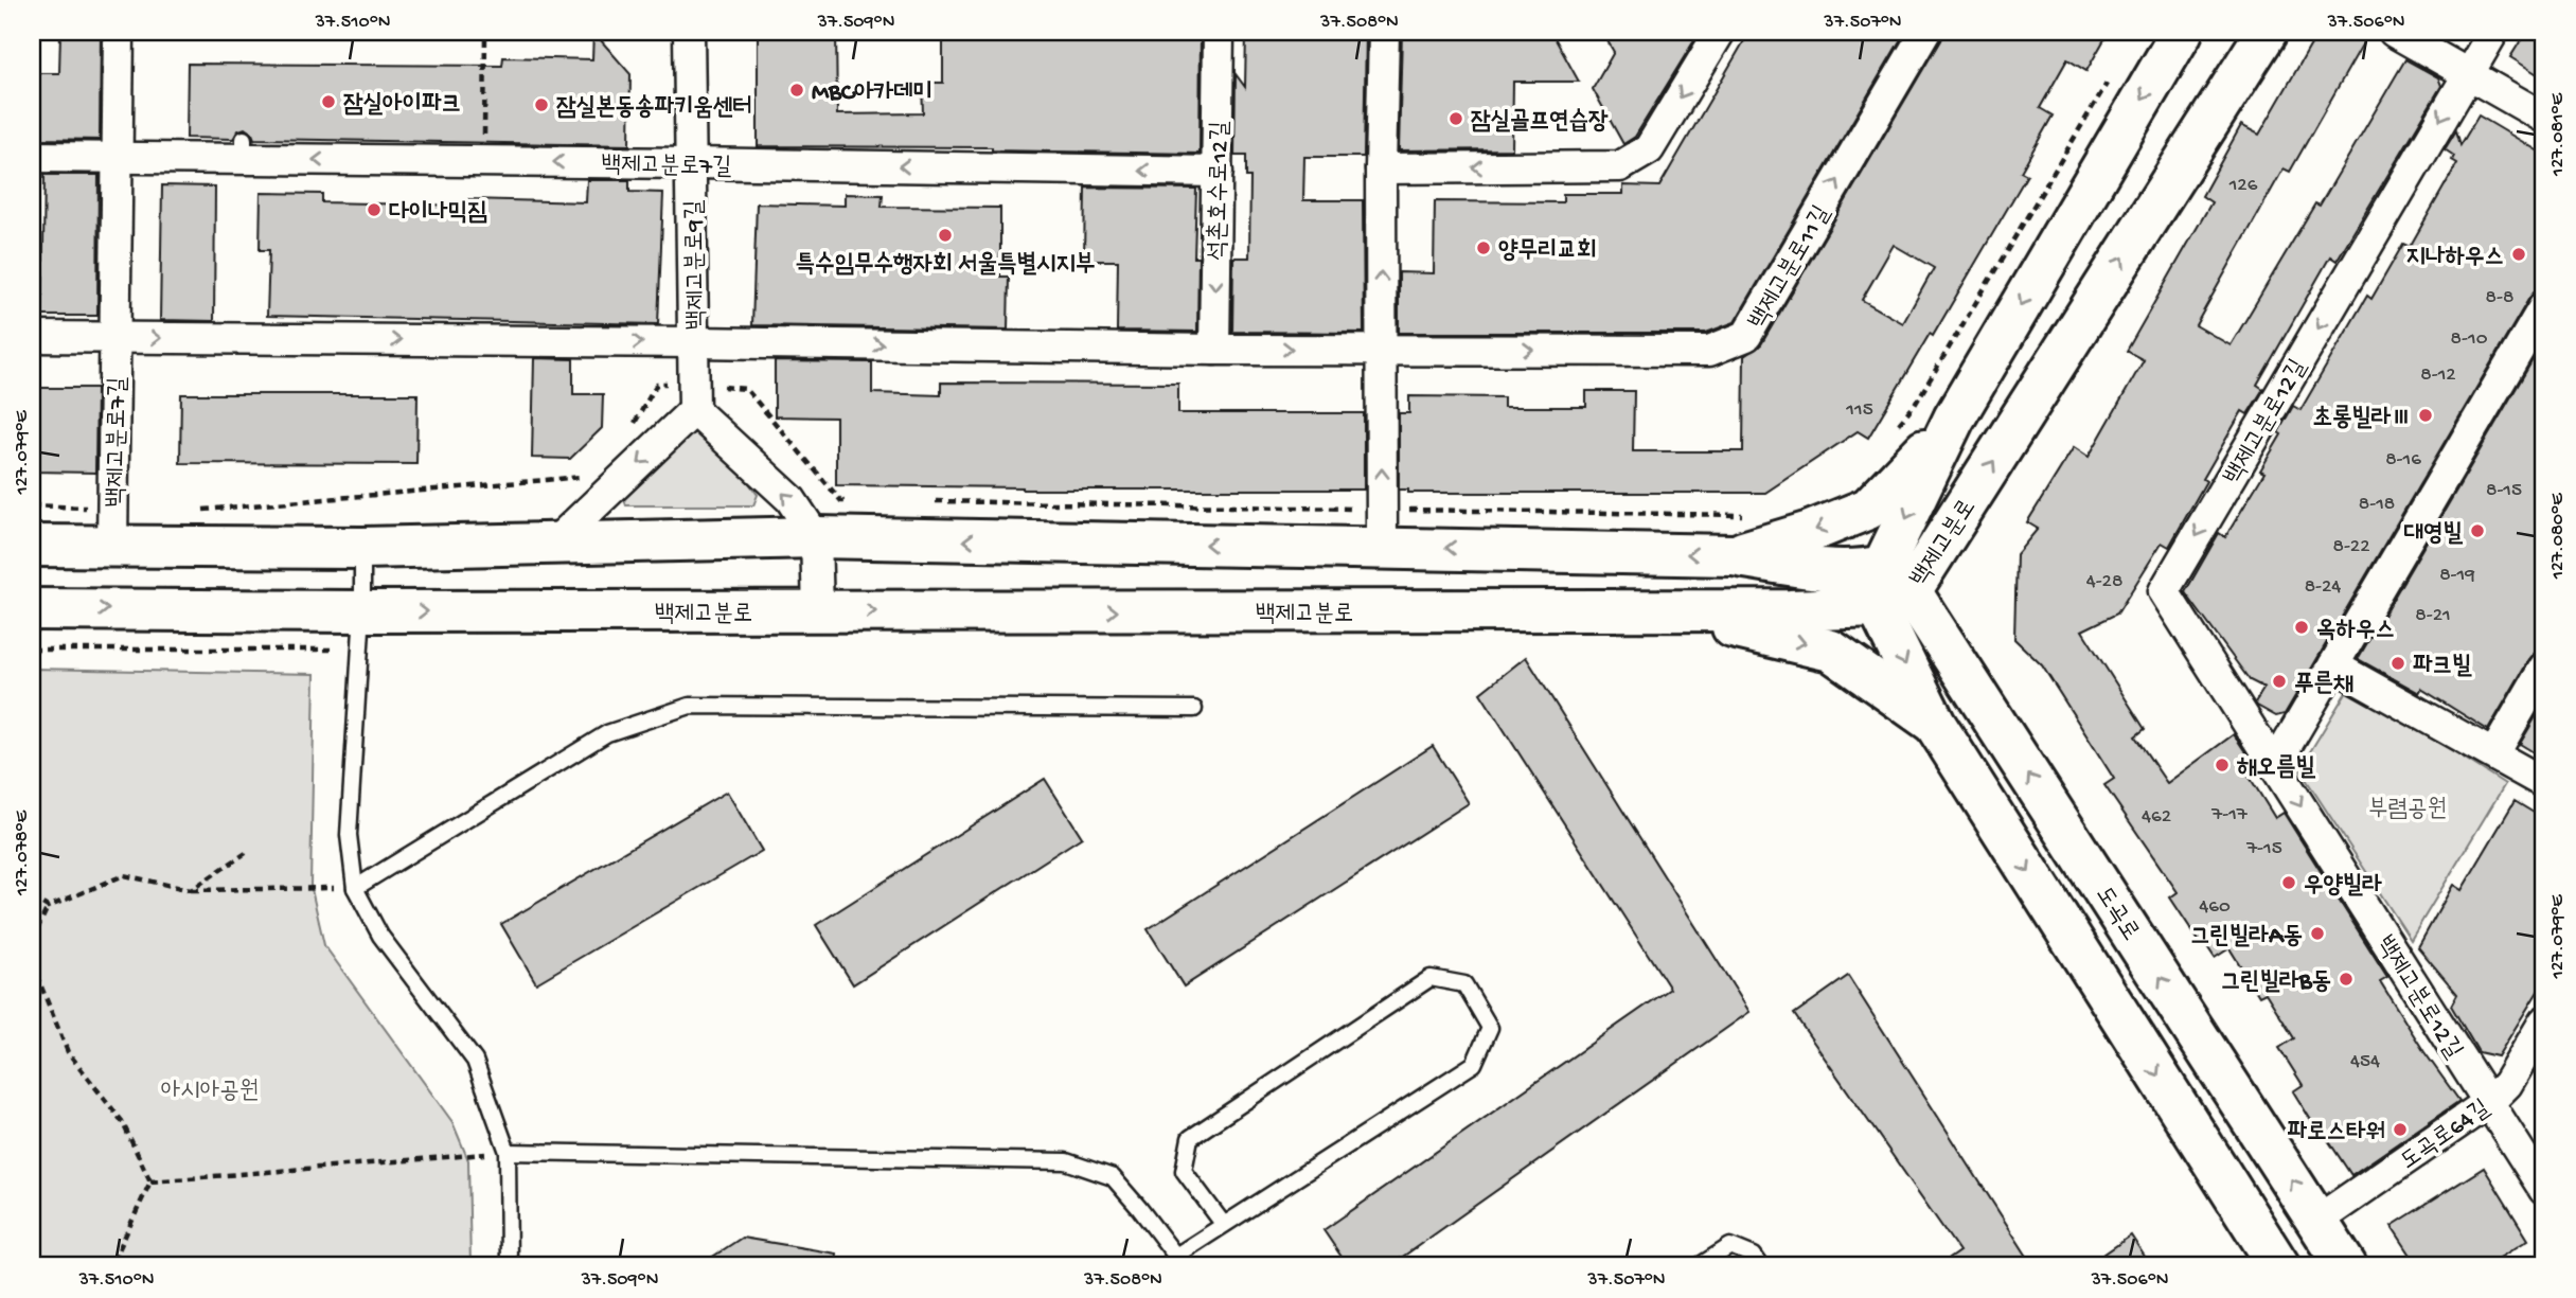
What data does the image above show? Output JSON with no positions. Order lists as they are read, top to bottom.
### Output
{
  "streets": {
    "main road": ["백제고분로", "도곡로"],
    "street": [
      "백제고분로7길",
      "석촌호수로12길",
      "백제고분로9길",
      "백제고분로11길",
      "백제고분로12길",
      "도곡로64길"
    ]
  },
  "crossings": [
    ["백제고분로7길", "석촌호수로12길"],
    ["백제고분로7길", "백제고분로9길"],
    ["백제고분로7길", "백제고분로"],
    ["석촌호수로12길", "백제고분로11길"],
    ["백제고분로12길", "도곡로64길"],
    ["백제고분로", "도곡로"],
    ["도곡로", "도곡로64길"]
  ],
  "one_way": ["백제고분로11길", "백제고분로12길"],
  "parks": ["부렴공원", "아시아공원"],
  "places": [
    "MBC아카데미",
    "잠실아이파크",
    "잠실본동송파키움센터",
    "잠실골프연습장",
    "다이나믹짐",
    "특수임무수행자회 서울특별시지부",
    "양무리교회",
    "지나하우스",
    "초롱빌라Ⅲ",
    "대영빌",
    "옥하우스",
    "파크빌",
    "푸른채",
    "해오름빌",
    "우양빌라",
    "그린빌라A동",
    "그린빌라B동",
    "파로스타워"
  ],
  "house_numbers": [
    "126",
    "8-8",
    "8-10",
    "8-12",
    "115",
    "8-16",
    "8-15",
    "8-18",
    "8-22",
    "8-19",
    "4-28",
    "8-24",
    "8-21",
    "7-17",
    "462",
    "7-15",
    "460",
    "454"
  ],
  "coordinates": [
    "37.510°N",
    "37.509°N",
    "37.508°N",
    "37.507°N",
    "37.506°N",
    "127.081°E",
    "127.079°E",
    "127.080°E",
    "127.078°E"
  ]
}
